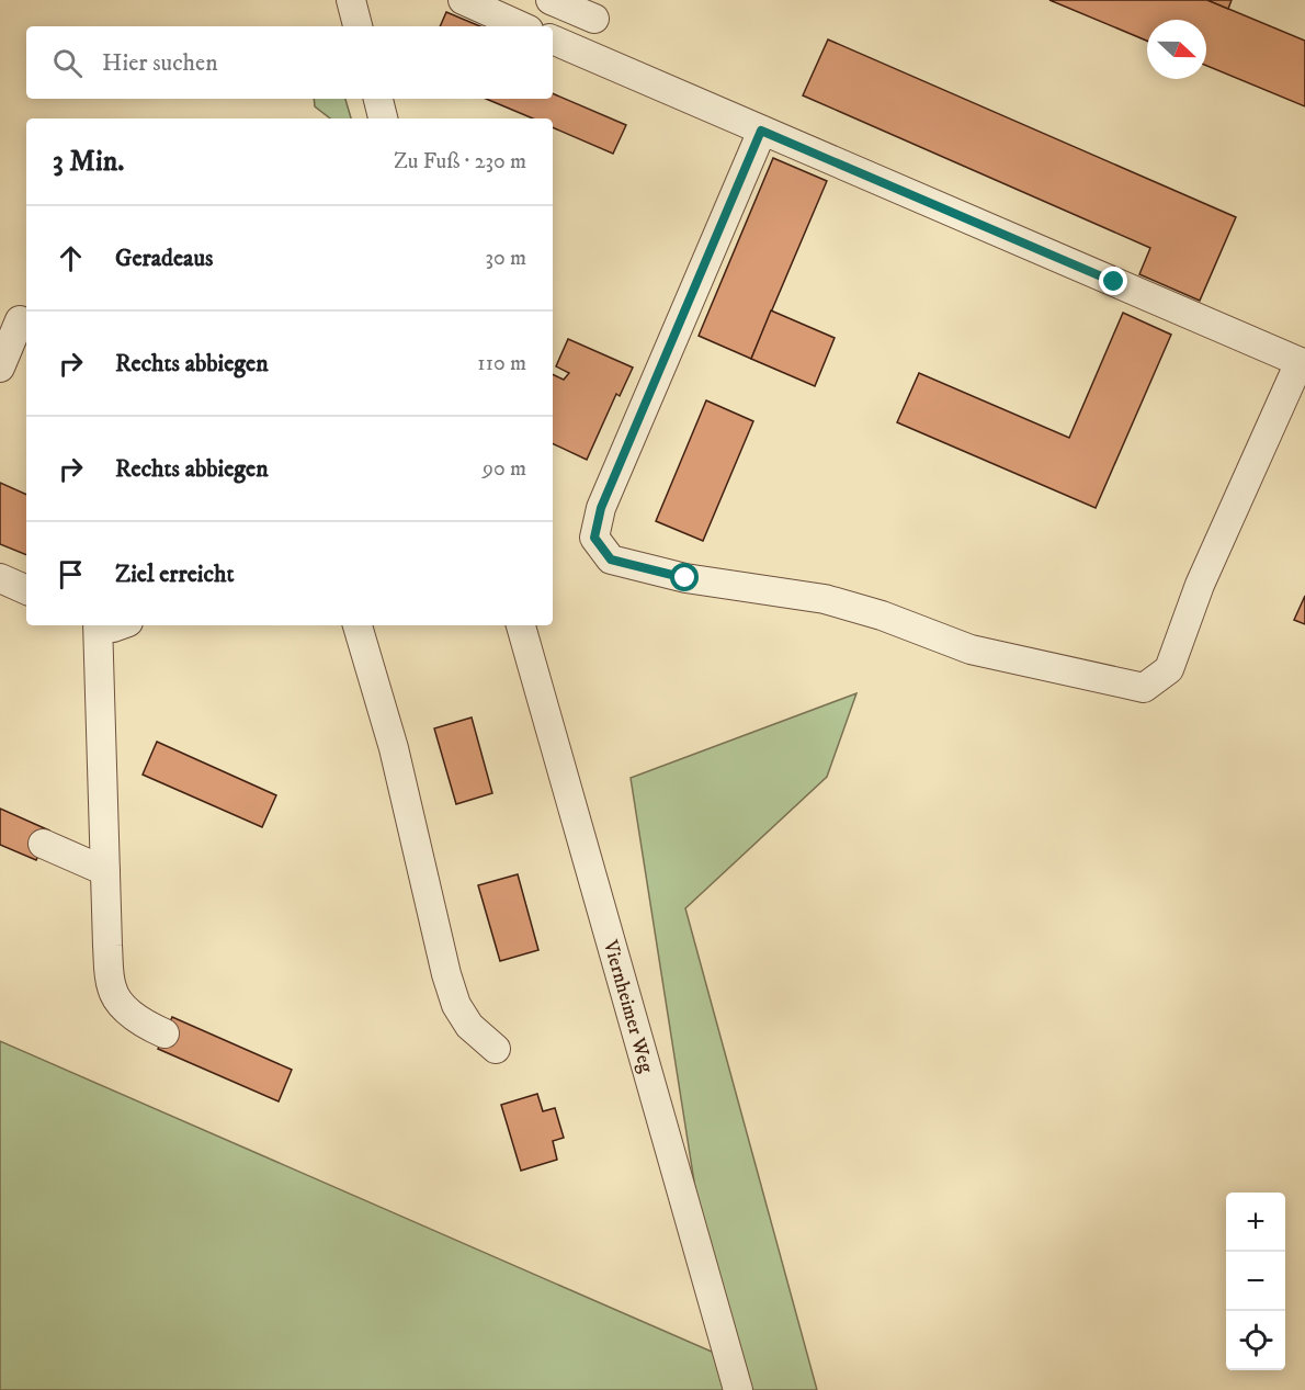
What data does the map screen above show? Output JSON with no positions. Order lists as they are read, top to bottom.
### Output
{
  "streets": {
    "street": ["Viernheimer Weg"]
  },
  "north": "right",
  "page": {
    "search": "Hier suchen",
    "heading": ["3 Min.", "Zu Fuß · 230 m"],
    "list": [
      ["Geradeaus", "30 m"],
      ["Rechts abbiegen", "110 m"],
      ["Rechts abbiegen", "90 m"],
      "Ziel erreicht"
    ],
    "map_buttons": ["+", "−"]
  }
}
